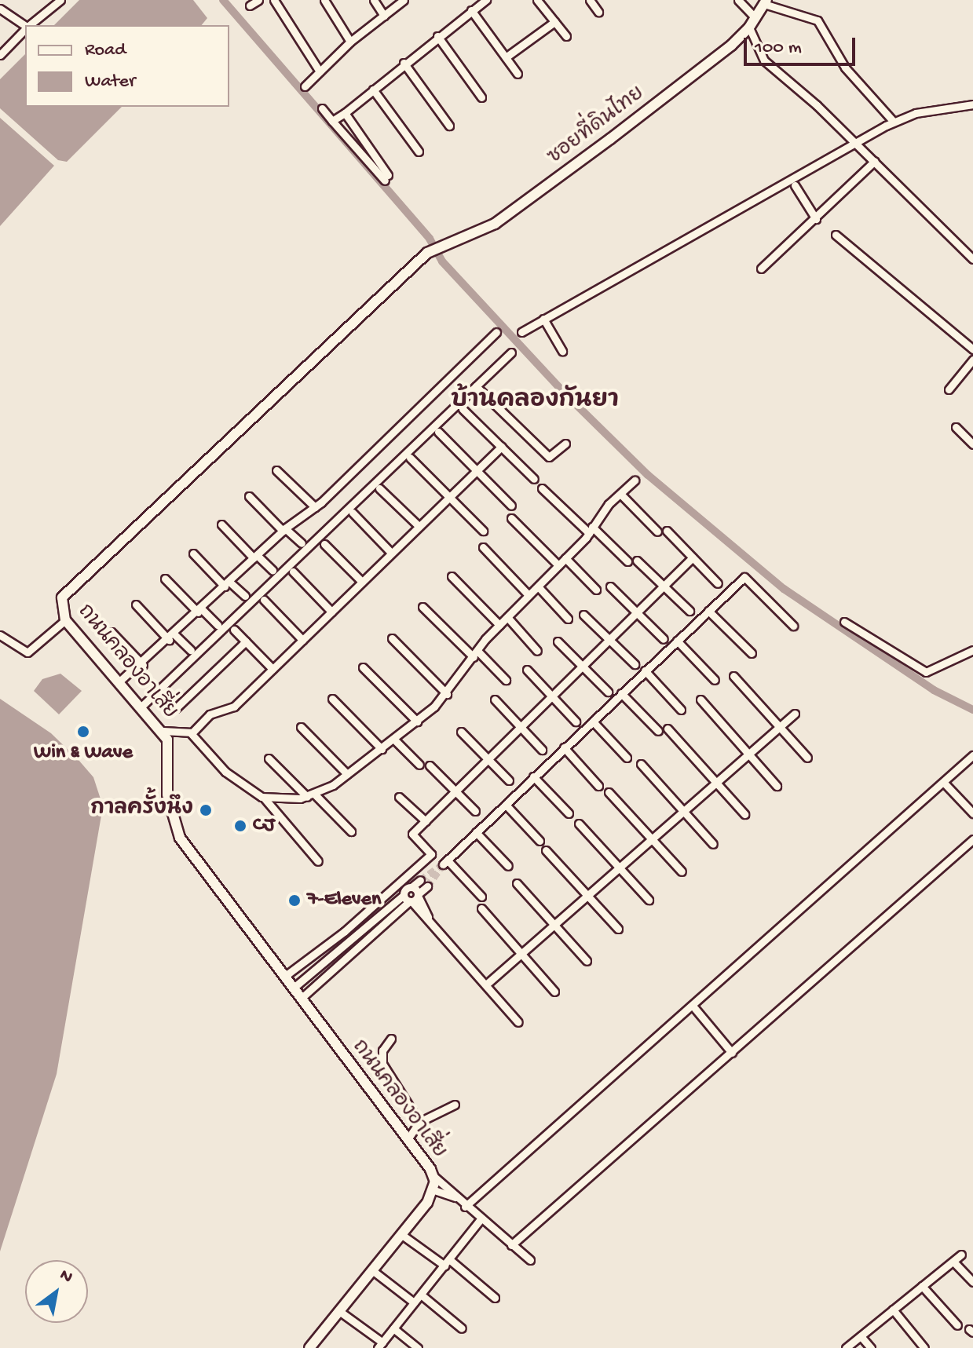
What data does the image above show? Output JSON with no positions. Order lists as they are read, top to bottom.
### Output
{
  "streets": {
    "street": ["ซอยที่ดินไทย", "ถนนคลองอาเสี่ย"]
  },
  "crossings": [
    ["ซอยที่ดินไทย", "ถนนคลองอาเสี่ย"]
  ],
  "districts": ["บ้านคลองกันยา"],
  "places": [
    "Win & Wave",
    "กาลครั้งนึง",
    "CJ",
    "7-Eleven"
  ],
  "legend": ["Road", "Water"],
  "scale_bar": "100 m",
  "north": "top right"
}
